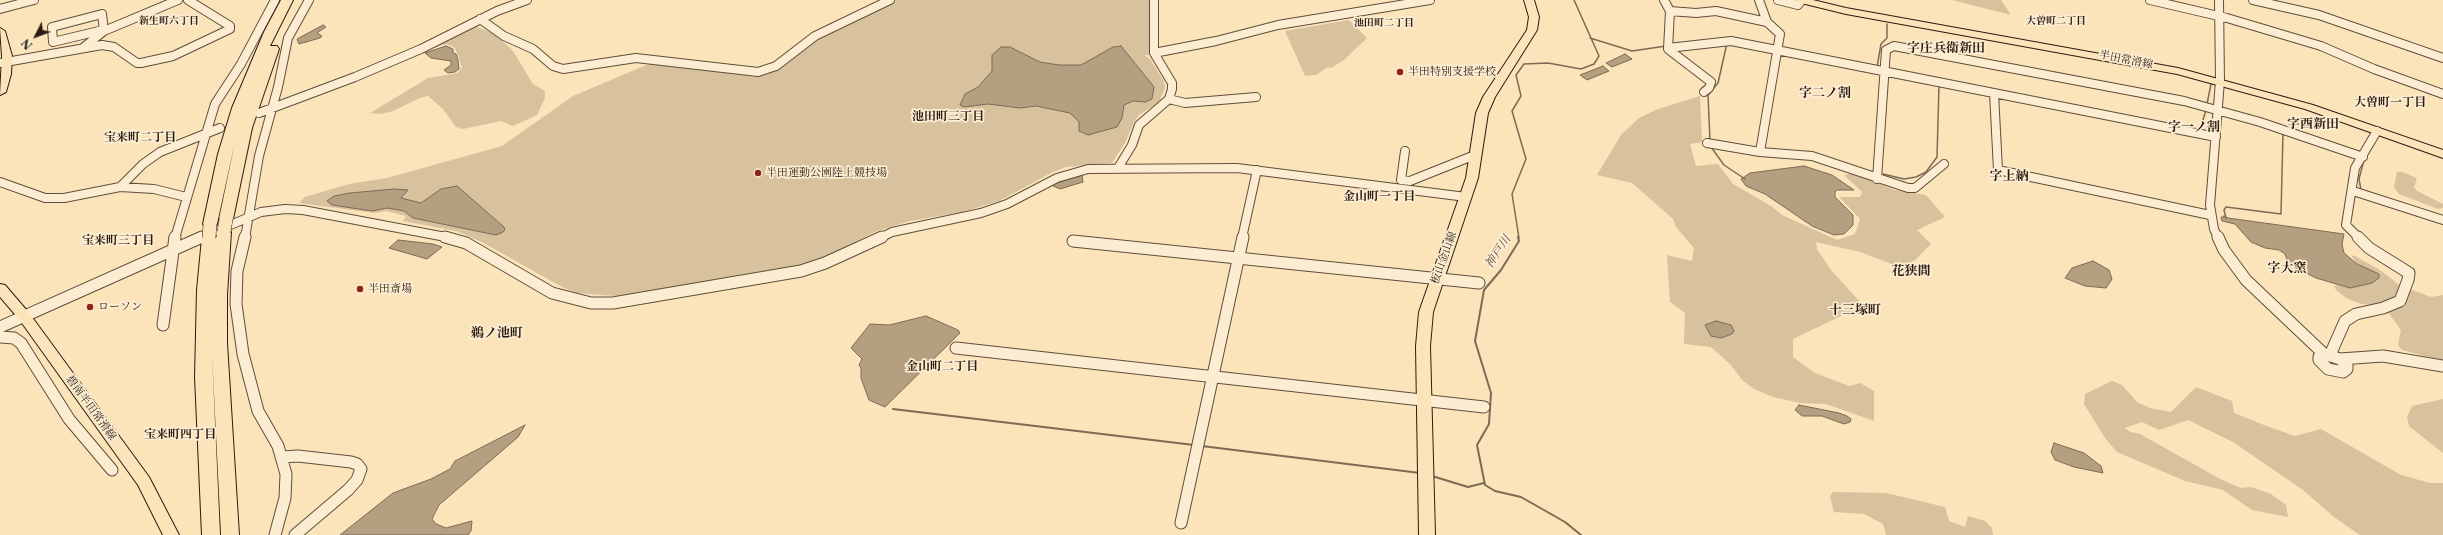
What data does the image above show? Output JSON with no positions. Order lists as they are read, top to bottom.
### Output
{
  "streets": {
    "main road": ["半田常滑線", "板山金山線", "碧南半田常滑線"]
  },
  "districts": [
    "新生町六丁目",
    "大曽町二丁目",
    "池田町二丁目",
    "字庄兵衛新田",
    "字二ノ割",
    "大曽町一丁目",
    "池田町三丁目",
    "字酉新田",
    "字一ノ割",
    "宝来町二丁目",
    "字上納",
    "金山町一丁目",
    "宝来町三丁目",
    "字大窯",
    "花狭間",
    "十三塚町",
    "鵜ノ池町",
    "金山町二丁目",
    "宝来町四丁目"
  ],
  "water": ["神戸川"],
  "places": [
    "半田特別支援学校",
    "半田運動公園陸上競技場",
    "半田斎場",
    "ローソン"
  ],
  "north": "bottom left"
}
